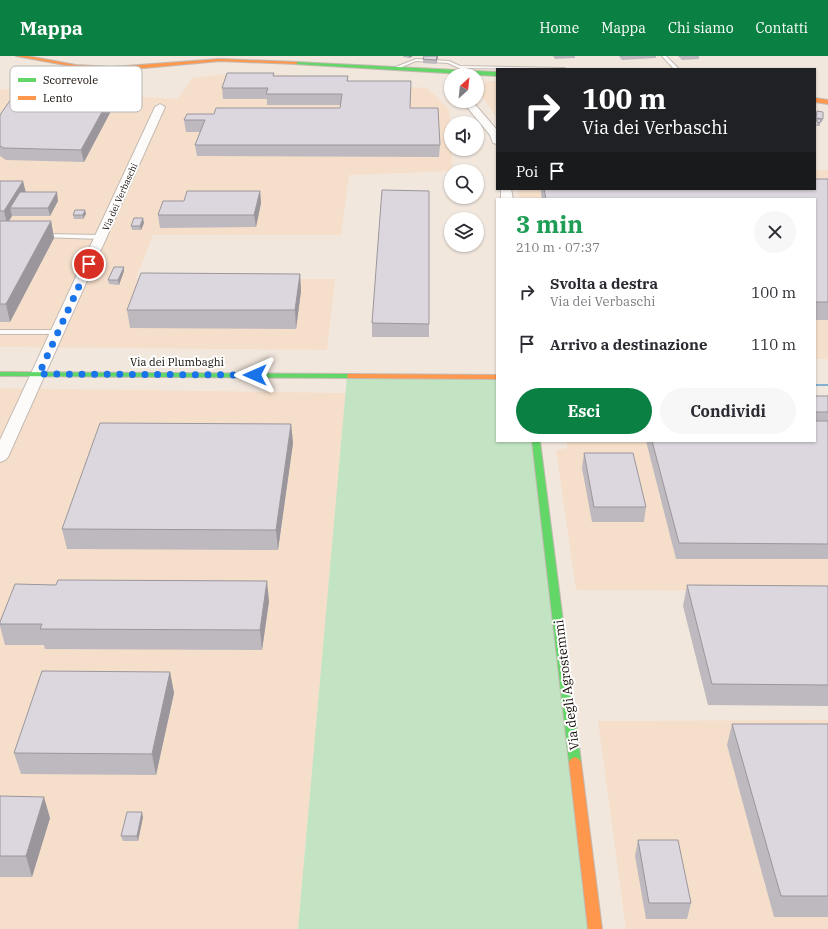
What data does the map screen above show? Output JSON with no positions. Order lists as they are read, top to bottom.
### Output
{
  "streets": {
    "street": ["Via dei Verbaschi", "Via dei Plumbaghi", "Via degli Agrostemmi"]
  },
  "crossings": [
    ["Via dei Verbaschi", "Via dei Plumbaghi"]
  ],
  "legend": ["Scorrevole", "Lento"],
  "north": "top right",
  "page": {
    "header": "Mappa",
    "nav": [
      "Home",
      "Mappa",
      "Chi siamo",
      "Contatti"
    ],
    "turn": ["100 m", "Via dei Verbaschi"],
    "then": "Poi",
    "heading": ["3 min", "210 m · 07:37"],
    "list": [
      {
        "name": "Svolta a destra",
        "note": "Via dei Verbaschi",
        "value": "100 m"
      },
      {
        "name": "Arrivo a destinazione",
        "value": "110 m"
      }
    ],
    "buttons": ["Esci", "Condividi"]
  }
}
